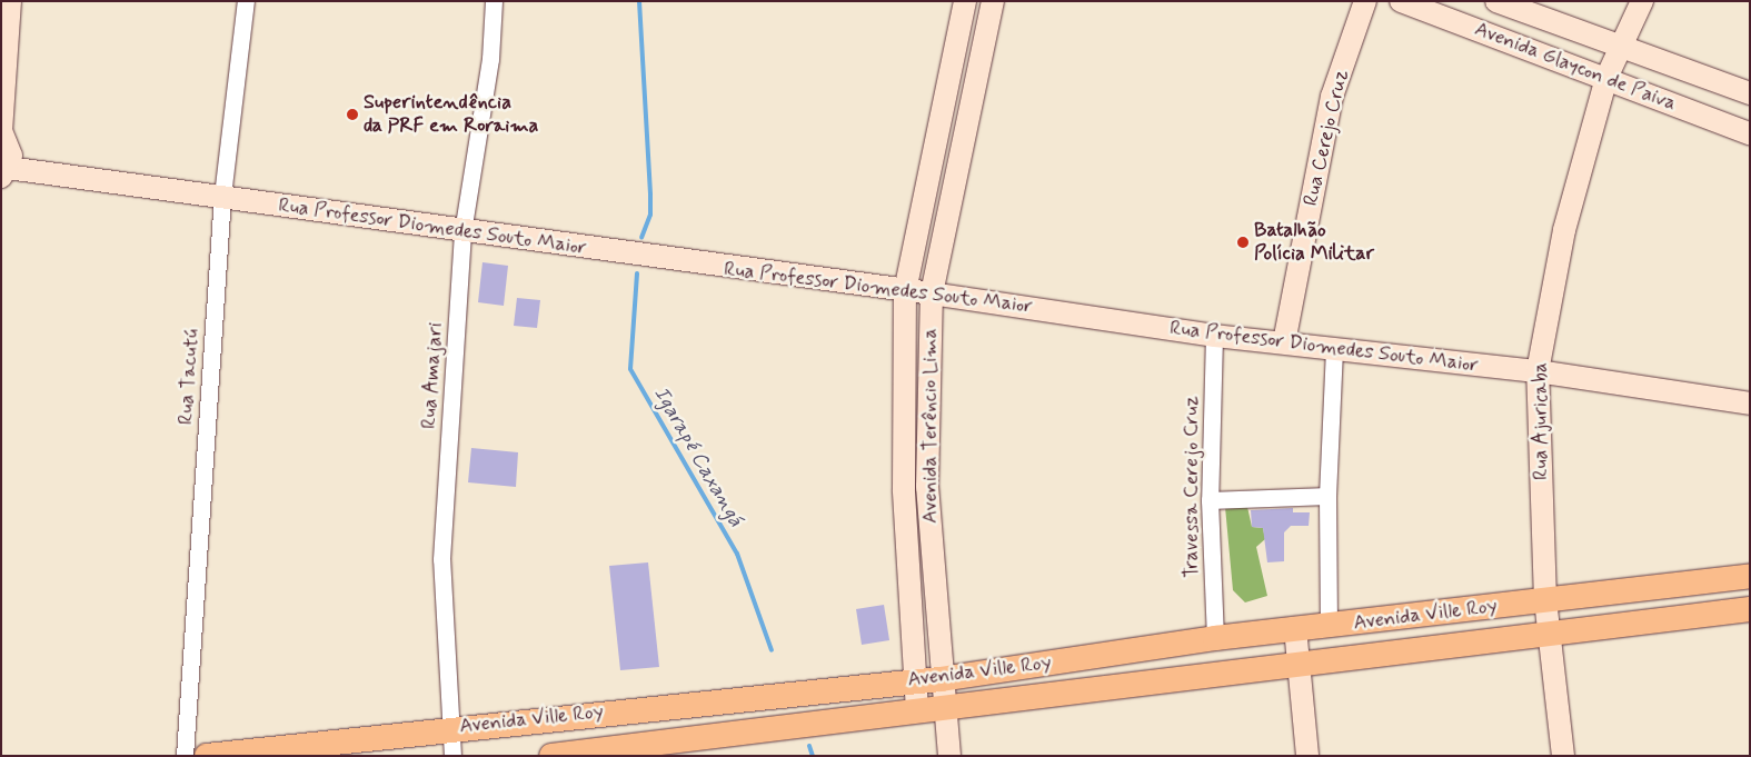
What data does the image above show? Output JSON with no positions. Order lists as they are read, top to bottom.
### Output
{
  "streets": {
    "main road": ["Avenida Ville Roy"],
    "street": [
      "Avenida Glaycon de Paiva",
      "Rua Cerejo Cruz",
      "Rua Professor Diomedes Souto Maior",
      "Rua Amajari",
      "Rua Tacutú",
      "Rua Ajuricaba",
      "Avenida Terêncio Lima",
      "Travessa Cerejo Cruz"
    ]
  },
  "crossings": [
    ["Avenida Glaycon de Paiva", "Rua Ajuricaba"],
    ["Rua Cerejo Cruz", "Rua Professor Diomedes Souto Maior"],
    ["Rua Professor Diomedes Souto Maior", "Rua Amajari"],
    ["Rua Professor Diomedes Souto Maior", "Rua Tacutú"],
    ["Rua Professor Diomedes Souto Maior", "Rua Ajuricaba"],
    ["Rua Professor Diomedes Souto Maior", "Avenida Terêncio Lima"],
    ["Rua Professor Diomedes Souto Maior", "Travessa Cerejo Cruz"],
    ["Rua Amajari", "Avenida Ville Roy"],
    ["Rua Ajuricaba", "Avenida Ville Roy"],
    ["Avenida Terêncio Lima", "Avenida Ville Roy"],
    ["Travessa Cerejo Cruz", "Avenida Ville Roy"]
  ],
  "water": ["Igarapé Caxangá"],
  "places": ["Superintendência da PRF em Roraima", "Batalhão Polícia Militar"]
}
